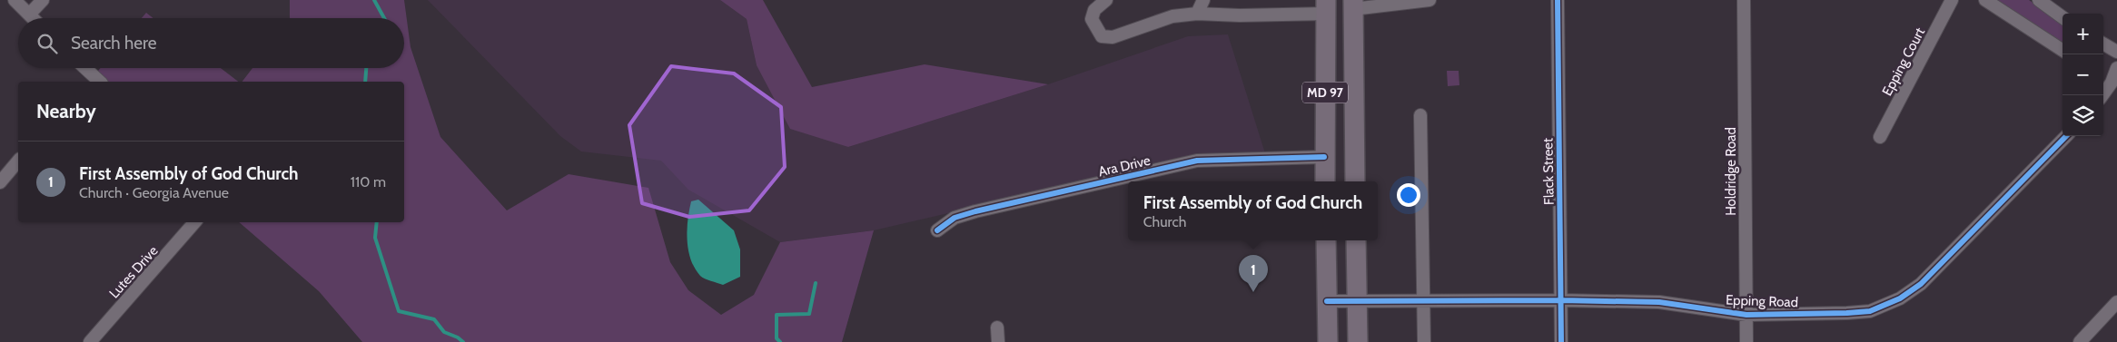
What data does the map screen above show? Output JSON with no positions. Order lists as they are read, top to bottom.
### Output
{
  "streets": {
    "main road": ["MD 97"],
    "street": [
      "Epping Court",
      "Ara Drive",
      "Flack Street",
      "Holdridge Road",
      "Lutes Drive",
      "Epping Road"
    ]
  },
  "crossings": [
    ["MD 97", "Ara Drive"],
    ["Flack Street", "Epping Road"],
    ["Holdridge Road", "Epping Road"]
  ],
  "page": {
    "map_buttons": ["+", "−"],
    "search": "Search here",
    "heading": "Nearby",
    "list": [
      {
        "mark": "1",
        "name": "First Assembly of God Church",
        "note": "Church · Georgia Avenue",
        "value": "110 m"
      }
    ],
    "popup": ["First Assembly of God Church", "Church"],
    "pins": "1"
  }
}
